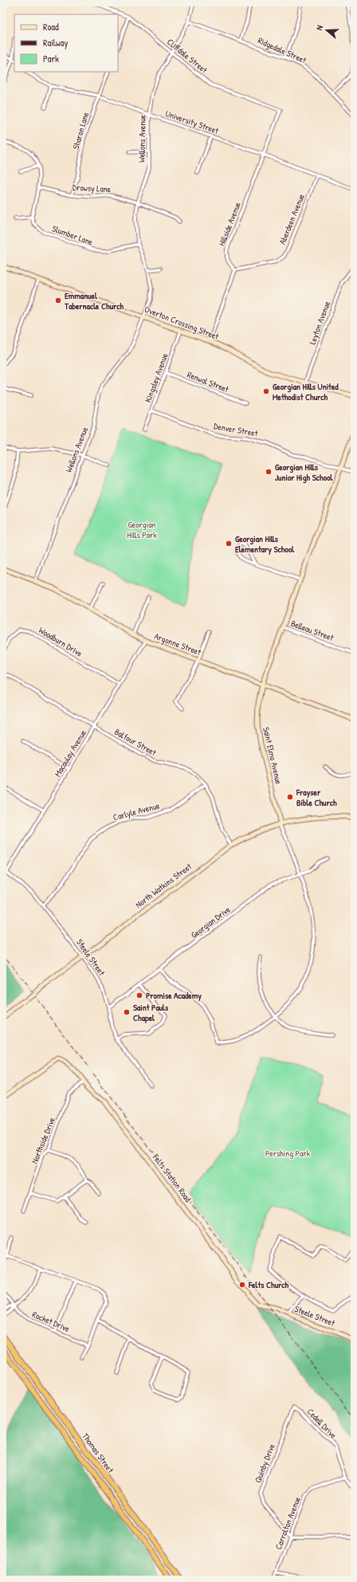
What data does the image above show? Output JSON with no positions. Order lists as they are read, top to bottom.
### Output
{
  "streets": {
    "highway": ["Thomas Street"],
    "street": [
      "Ridgedale Street",
      "Cliffdale Street",
      "University Street",
      "Sharon Lane",
      "Wellons Avenue",
      "Drowsy Lane",
      "Aberdeen Avenue",
      "Hillside Avenue",
      "Slumber Lane",
      "Overton Crossing Street",
      "Leyton Avenue",
      "Kingsley Avenue",
      "Renwal Street",
      "Denver Street",
      "Belleau Street",
      "Woodburn Drive",
      "Argonne Street",
      "Balfour Street",
      "Macaulay Avenue",
      "Saint Elmo Avenue",
      "Carlyle Avenue",
      "North Watkins Street",
      "Georgian Drive",
      "Steele Street",
      "Northside Drive",
      "Felts Station Road",
      "Rocket Drive",
      "Cedell Drive",
      "Quinby Drive",
      "Carrolton Avenue"
    ]
  },
  "crossings": [
    ["Ridgedale Street", "Wellons Avenue"],
    ["Cliffdale Street", "Wellons Avenue"],
    ["Cliffdale Street", "Hillside Avenue"],
    ["University Street", "Sharon Lane"],
    ["University Street", "Wellons Avenue"],
    ["University Street", "Aberdeen Avenue"],
    ["University Street", "Hillside Avenue"],
    ["Sharon Lane", "Drowsy Lane"],
    ["Wellons Avenue", "Drowsy Lane"],
    ["Wellons Avenue", "Slumber Lane"],
    ["Wellons Avenue", "Overton Crossing Street"],
    ["Wellons Avenue", "Argonne Street"],
    ["Aberdeen Avenue", "Hillside Avenue"],
    ["Overton Crossing Street", "Leyton Avenue"],
    ["Overton Crossing Street", "Kingsley Avenue"],
    ["Kingsley Avenue", "Renwal Street"],
    ["Kingsley Avenue", "Denver Street"],
    ["Denver Street", "Saint Elmo Avenue"],
    ["Belleau Street", "Saint Elmo Avenue"],
    ["Woodburn Drive", "Macaulay Avenue"],
    ["Argonne Street", "Macaulay Avenue"],
    ["Argonne Street", "Saint Elmo Avenue"],
    ["Balfour Street", "Macaulay Avenue"],
    ["Balfour Street", "Carlyle Avenue"],
    ["Balfour Street", "North Watkins Street"],
    ["Macaulay Avenue", "Steele Street"],
    ["Saint Elmo Avenue", "North Watkins Street"],
    ["Saint Elmo Avenue", "Georgian Drive"],
    ["Carlyle Avenue", "Steele Street"],
    ["North Watkins Street", "Steele Street"],
    ["Georgian Drive", "Steele Street"],
    ["Steele Street", "Felts Station Road"],
    ["Northside Drive", "Felts Station Road"],
    ["Cedell Drive", "Quinby Drive"],
    ["Cedell Drive", "Carrolton Avenue"],
    ["Quinby Drive", "Carrolton Avenue"]
  ],
  "parks": ["Georgian Hills Park", "Pershing Park"],
  "places": [
    "Emmanuel Tabernacle Church",
    "Georgian Hills United Methodist Church",
    "Georgian Hills Junior High School",
    "Georgian Hills Elementary School",
    "Frayser Bible Church",
    "Promise Academy",
    "Saint Pauls Chapel",
    "Felts Church"
  ],
  "legend": ["Road", "Railway", "Park"],
  "north": "left"
}
